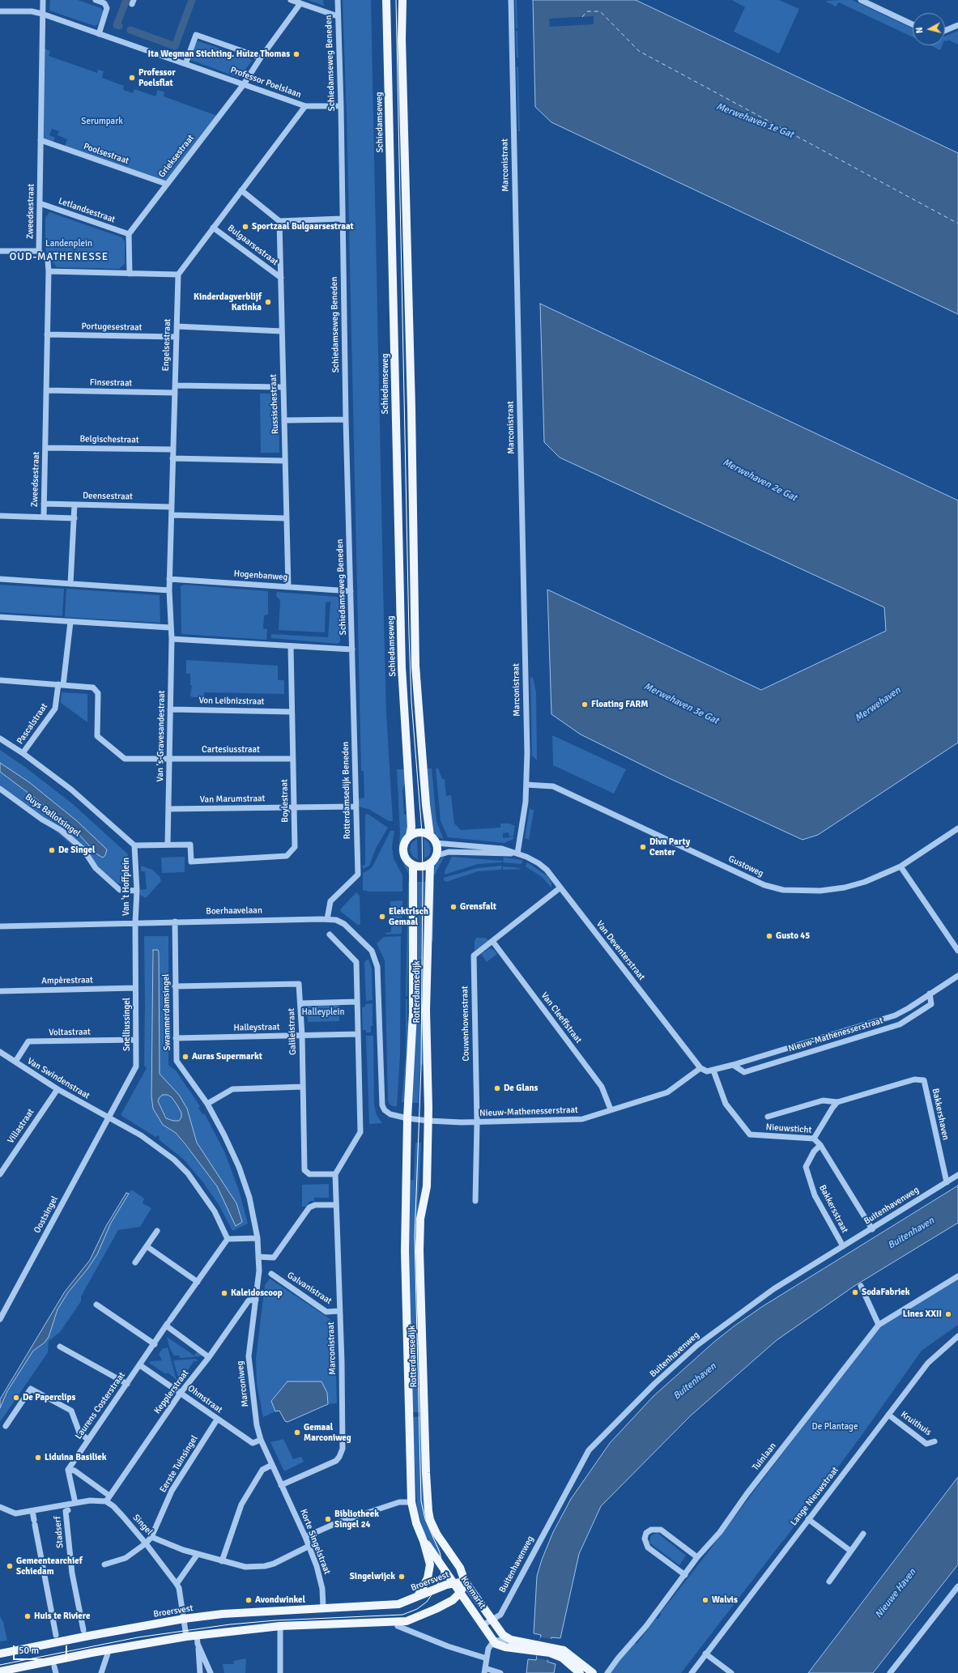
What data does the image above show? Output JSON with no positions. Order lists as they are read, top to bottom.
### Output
{
  "streets": {
    "main road": [
      "Schiedamseweg",
      "Rotterdamsedijk",
      "Broersvest",
      "Koemarkt"
    ],
    "street": [
      "Schiedamseweg Beneden",
      "Professor Poelslaan",
      "Poolsestraat",
      "Grieksestraat",
      "Marconistraat",
      "Letlandsestraat",
      "Zweedsestraat",
      "Bulgaarsestraat",
      "Portugesestraat",
      "Engelsestraat",
      "Finsestraat",
      "Russischestraat",
      "Belgischestraat",
      "Deensestraat",
      "Hogenbanweg",
      "Von Leibnizstraat",
      "Pascalstraat",
      "Van 's-Gravesandestraat",
      "Cartesiusstraat",
      "Rotterdamsedijk Beneden",
      "Van Marumstraat",
      "Boylestraat",
      "Buys Ballotsingel",
      "Gustoweg",
      "Van 't Hoffplein",
      "Boerhaavelaan",
      "Van Deventerstraat",
      "Ampèrestraat",
      "Swammerdamsingel",
      "Van Cleeffstraat",
      "Couwenhovenstraat",
      "Snelliussingel",
      "Halleystraat",
      "Galileistraat",
      "Voltastraat",
      "Nieuw-Mathenesserstraat",
      "Van Swindenstraat",
      "Bakkershaven",
      "Villastraat",
      "Nieuwsticht",
      "Buitenhavenweg",
      "Bakkersstraat",
      "Oostsingel",
      "Galvanistraat",
      "Marconiweg",
      "Kepplerstraat",
      "Ohmstraat",
      "Laurens Costerstraat",
      "Kruithuis",
      "Tuinlaan",
      "Eerste Tuinsingel",
      "Lange Nieuwstraat",
      "Singel",
      "Stadserf",
      "Korte Singelstraat"
    ]
  },
  "crossings": [
    ["Schiedamseweg Beneden", "Professor Poelslaan"],
    ["Schiedamseweg Beneden", "Hogenbanweg"],
    ["Schiedamseweg Beneden", "Rotterdamsedijk Beneden"],
    ["Professor Poelslaan", "Grieksestraat"],
    ["Professor Poelslaan", "Zweedsestraat"],
    ["Schiedamseweg", "Van Deventerstraat"],
    ["Schiedamseweg", "Rotterdamsedijk"],
    ["Poolsestraat", "Grieksestraat"],
    ["Poolsestraat", "Zweedsestraat"],
    ["Grieksestraat", "Letlandsestraat"],
    ["Marconistraat", "Gustoweg"],
    ["Marconistraat", "Van Deventerstraat"],
    ["Marconistraat", "Galileistraat"],
    ["Marconistraat", "Galvanistraat"],
    ["Marconistraat", "Marconiweg"],
    ["Marconistraat", "Korte Singelstraat"],
    ["Letlandsestraat", "Zweedsestraat"],
    ["Zweedsestraat", "Portugesestraat"],
    ["Zweedsestraat", "Finsestraat"],
    ["Zweedsestraat", "Belgischestraat"],
    ["Zweedsestraat", "Deensestraat"],
    ["Bulgaarsestraat", "Russischestraat"],
    ["Portugesestraat", "Engelsestraat"],
    ["Engelsestraat", "Finsestraat"],
    ["Engelsestraat", "Belgischestraat"],
    ["Engelsestraat", "Deensestraat"],
    ["Engelsestraat", "Hogenbanweg"],
    ["Engelsestraat", "Van 's-Gravesandestraat"],
    ["Russischestraat", "Hogenbanweg"],
    ["Von Leibnizstraat", "Van 's-Gravesandestraat"],
    ["Von Leibnizstraat", "Boylestraat"],
    ["Pascalstraat", "Cartesiusstraat"],
    ["Van 's-Gravesandestraat", "Cartesiusstraat"],
    ["Van 's-Gravesandestraat", "Van Marumstraat"],
    ["Van 's-Gravesandestraat", "Van 't Hoffplein"],
    ["Cartesiusstraat", "Boylestraat"],
    ["Rotterdamsedijk Beneden", "Van Marumstraat"],
    ["Rotterdamsedijk Beneden", "Boerhaavelaan"],
    ["Van Marumstraat", "Boylestraat"],
    ["Boylestraat", "Van 't Hoffplein"],
    ["Buys Ballotsingel", "Van 't Hoffplein"],
    ["Van 't Hoffplein", "Boerhaavelaan"],
    ["Van 't Hoffplein", "Snelliussingel"],
    ["Boerhaavelaan", "Rotterdamsedijk"],
    ["Boerhaavelaan", "Swammerdamsingel"],
    ["Boerhaavelaan", "Snelliussingel"],
    ["Van Deventerstraat", "Rotterdamsedijk"],
    ["Van Deventerstraat", "Couwenhovenstraat"],
    ["Van Deventerstraat", "Nieuw-Mathenesserstraat"],
    ["Ampèrestraat", "Snelliussingel"],
    ["Rotterdamsedijk", "Nieuw-Mathenesserstraat"],
    ["Rotterdamsedijk", "Broersvest"],
    ["Rotterdamsedijk", "Koemarkt"],
    ["Swammerdamsingel", "Halleystraat"],
    ["Swammerdamsingel", "Galileistraat"],
    ["Swammerdamsingel", "Marconiweg"],
    ["Van Cleeffstraat", "Couwenhovenstraat"],
    ["Van Cleeffstraat", "Nieuw-Mathenesserstraat"],
    ["Couwenhovenstraat", "Nieuw-Mathenesserstraat"],
    ["Snelliussingel", "Voltastraat"],
    ["Snelliussingel", "Van Swindenstraat"],
    ["Snelliussingel", "Oostsingel"],
    ["Halleystraat", "Galileistraat"],
    ["Voltastraat", "Van Swindenstraat"],
    ["Nieuw-Mathenesserstraat", "Nieuwsticht"],
    ["Van Swindenstraat", "Villastraat"],
    ["Van Swindenstraat", "Oostsingel"],
    ["Van Swindenstraat", "Laurens Costerstraat"],
    ["Bakkershaven", "Buitenhavenweg"],
    ["Nieuwsticht", "Buitenhavenweg"],
    ["Nieuwsticht", "Bakkersstraat"],
    ["Buitenhavenweg", "Bakkersstraat"],
    ["Buitenhavenweg", "Koemarkt"],
    ["Marconiweg", "Kepplerstraat"],
    ["Marconiweg", "Ohmstraat"],
    ["Marconiweg", "Korte Singelstraat"],
    ["Kepplerstraat", "Ohmstraat"],
    ["Kepplerstraat", "Singel"],
    ["Ohmstraat", "Laurens Costerstraat"],
    ["Ohmstraat", "Eerste Tuinsingel"],
    ["Kruithuis", "Lange Nieuwstraat"],
    ["Eerste Tuinsingel", "Singel"],
    ["Singel", "Korte Singelstraat"],
    ["Korte Singelstraat", "Broersvest"],
    ["Broersvest", "Koemarkt"]
  ],
  "districts": ["OUD-MATHENESSE"],
  "water": [
    "Merwehaven 1e Gat",
    "Merwehaven 2e Gat",
    "Merwehaven 3e Gat",
    "Merwehaven",
    "Buitenhaven",
    "Nieuwe Haven"
  ],
  "parks": [
    "Serumpark",
    "Landenplein",
    "Halleyplein",
    "De Plantage"
  ],
  "places": [
    "Ita Wegman Stichting. Huize Thomas",
    "Professor Poelsflat",
    "Sportzaal Bulgaarsestraat",
    "Kinderdagverblijf Katinka",
    "Floating FARM",
    "Diva Party Center",
    "De Singel",
    "Grensfalt",
    "Elektrisch Gemaal",
    "Gusto 45",
    "Auras Supermarkt",
    "De Glans",
    "SodaFabriek",
    "Kaleidoscoop",
    "Lines XXII",
    "De Paperclips",
    "Gemaal Marconiweg",
    "Liduina Basiliek",
    "Bibliotheek Singel 24",
    "Gemeentearchief Schiedam",
    "Singelwijck",
    "Avondwinkel",
    "Walvis",
    "Huis te Riviere"
  ],
  "scale_bar": "50 m",
  "north": "left"
}
